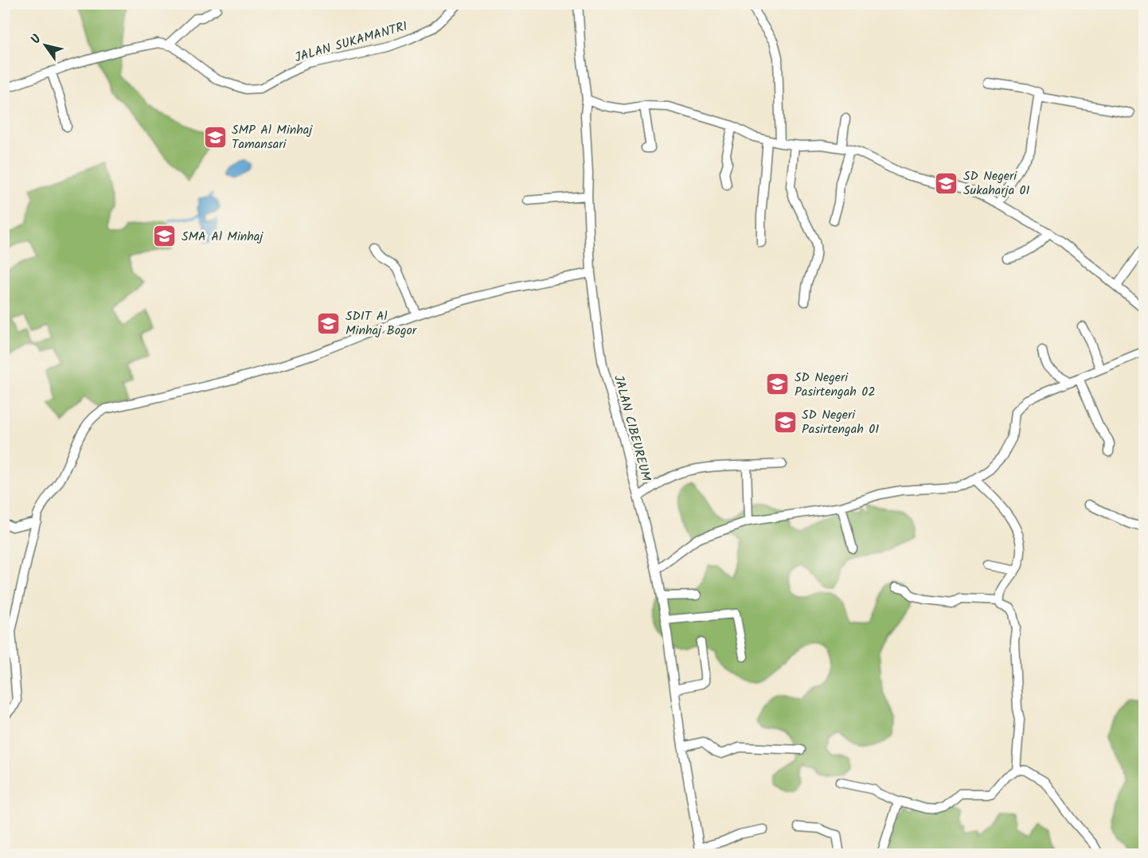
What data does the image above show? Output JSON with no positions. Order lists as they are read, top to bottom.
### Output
{
  "streets": {
    "street": ["JALAN SUKAMANTRI", "JALAN CIBEUREUM"]
  },
  "places": {
    "school or university": [
      "SMP Al Minhaj Tamansari",
      "SD Negeri Sukaharja 01",
      "SMA Al Minhaj",
      "SDIT Al Minhaj Bogor",
      "SD Negeri Pasirtengah 02",
      "SD Negeri Pasirtengah 01"
    ]
  },
  "north": "top left"
}
